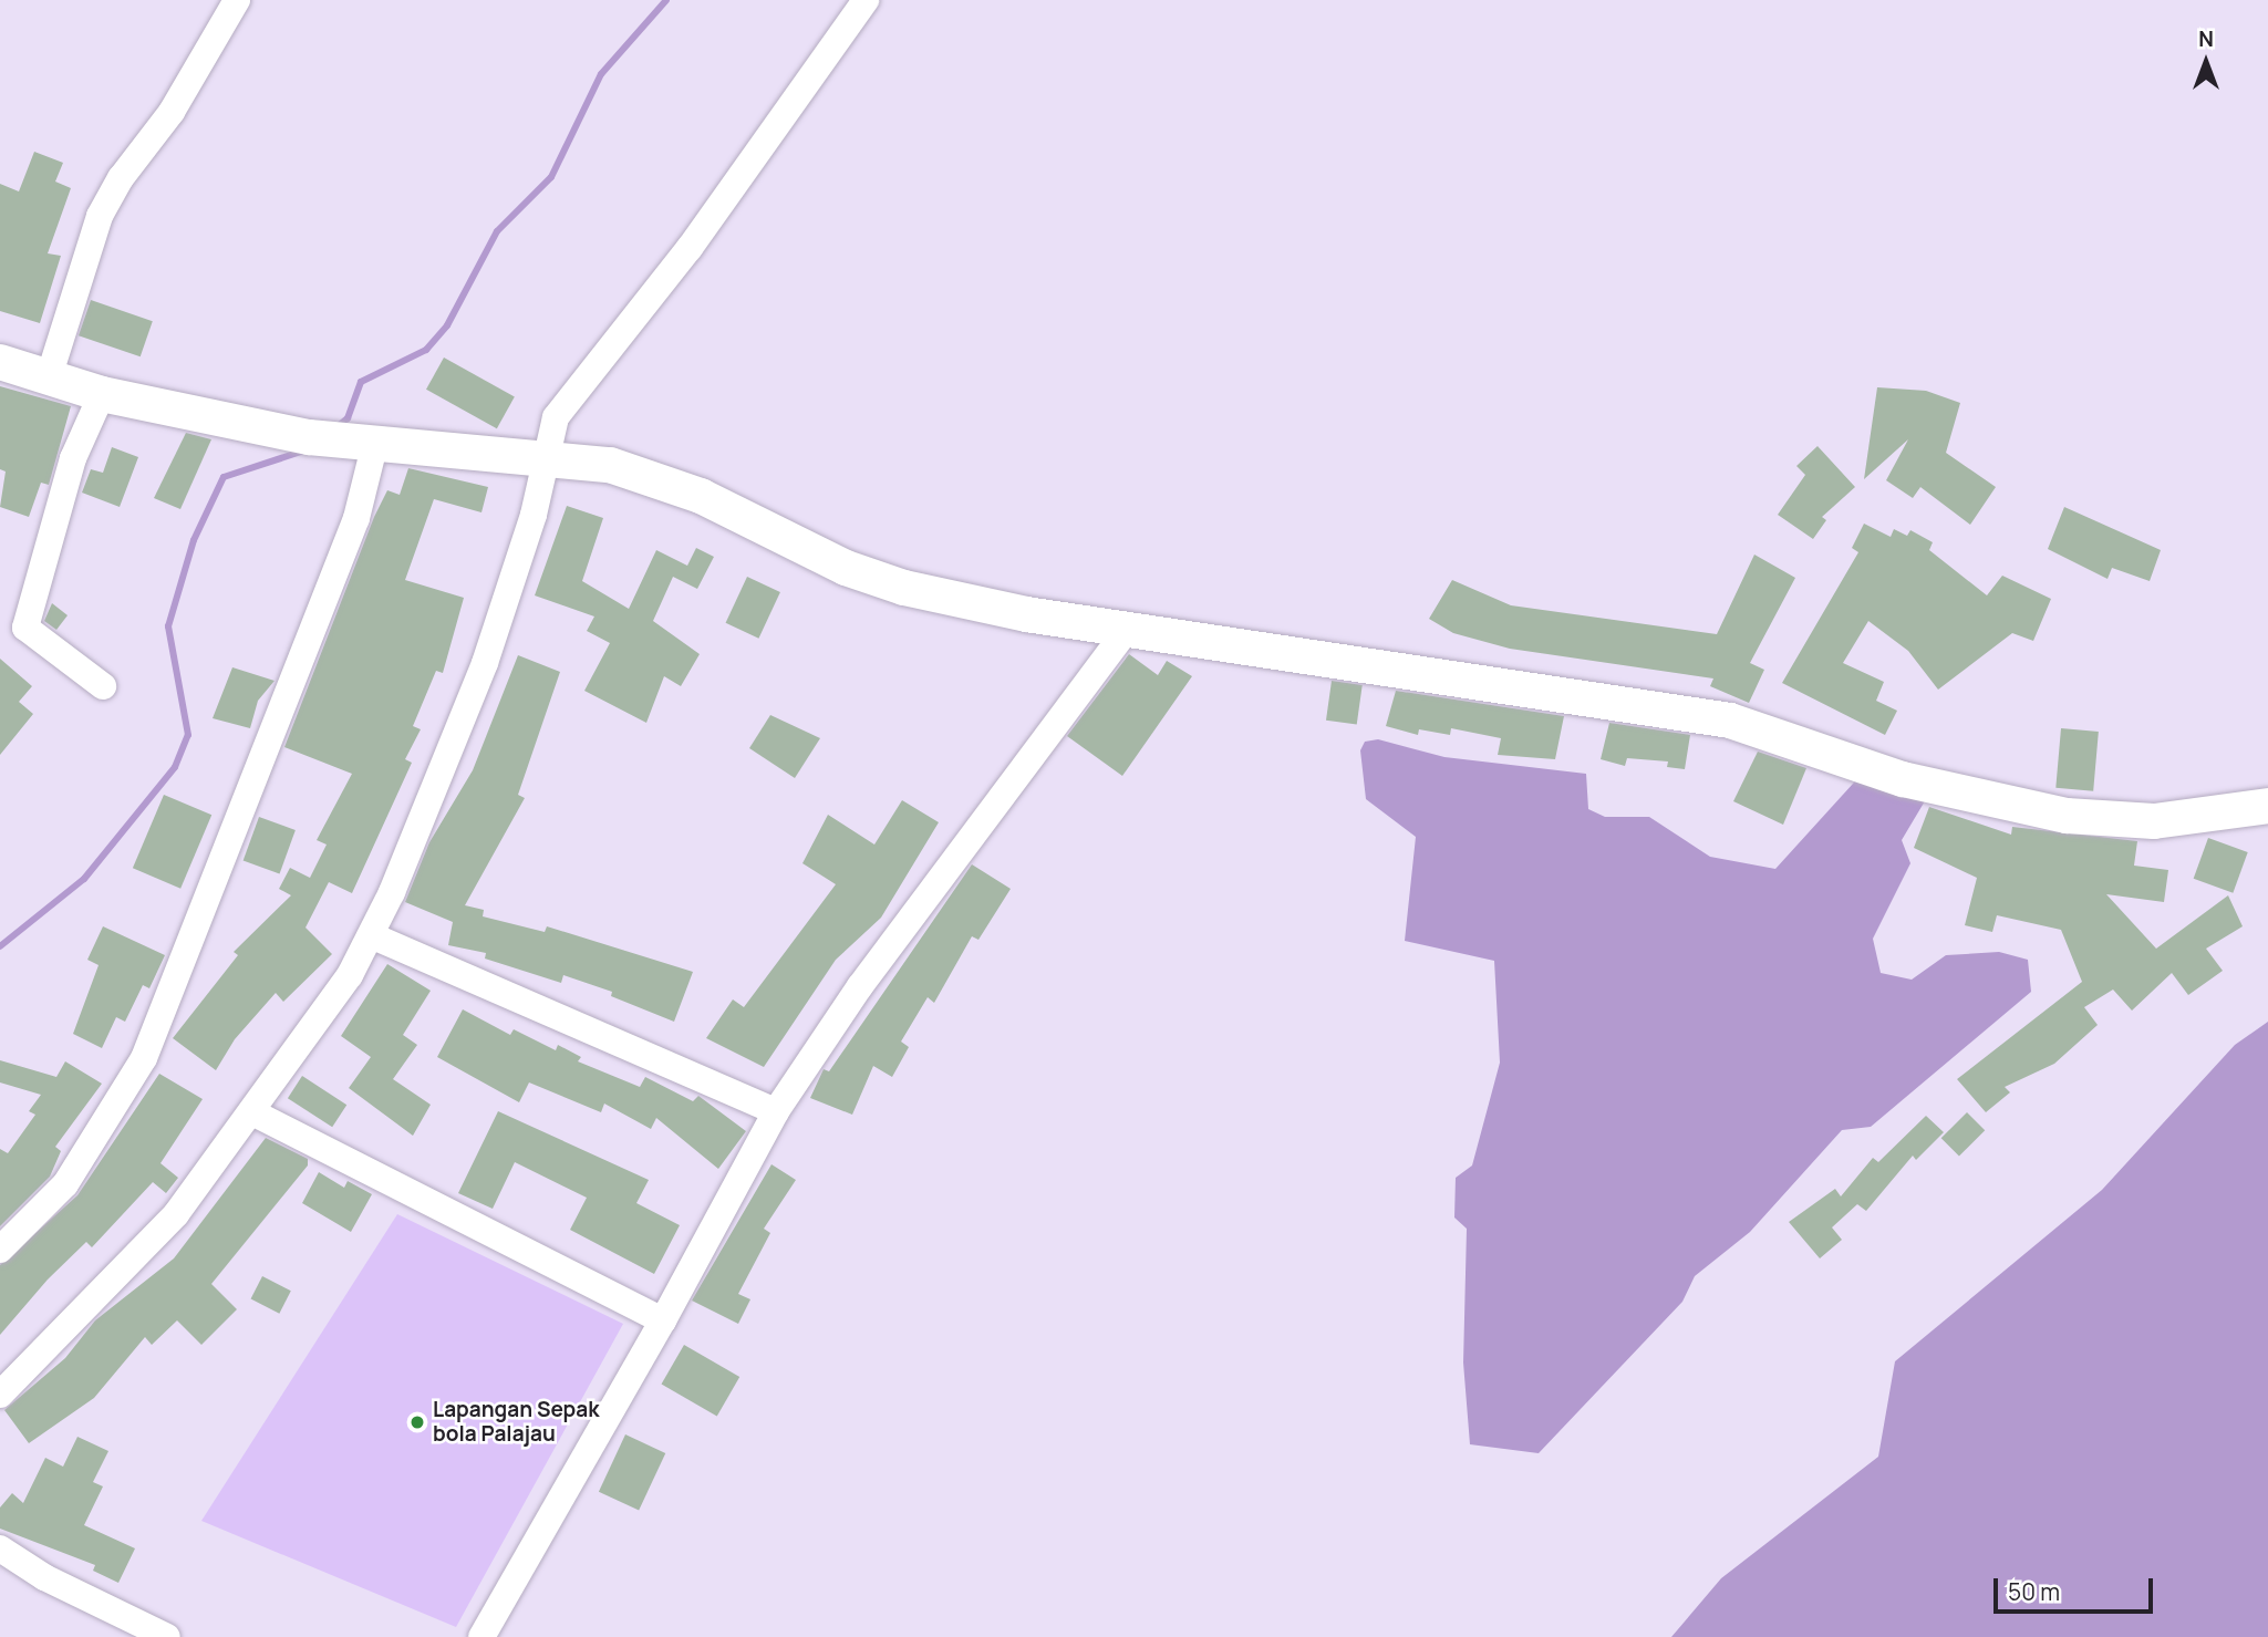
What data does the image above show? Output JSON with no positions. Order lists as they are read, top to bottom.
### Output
{
  "places": ["Lapangan Sepak bola Palajau"],
  "scale_bar": "50 m",
  "north": "top"
}
